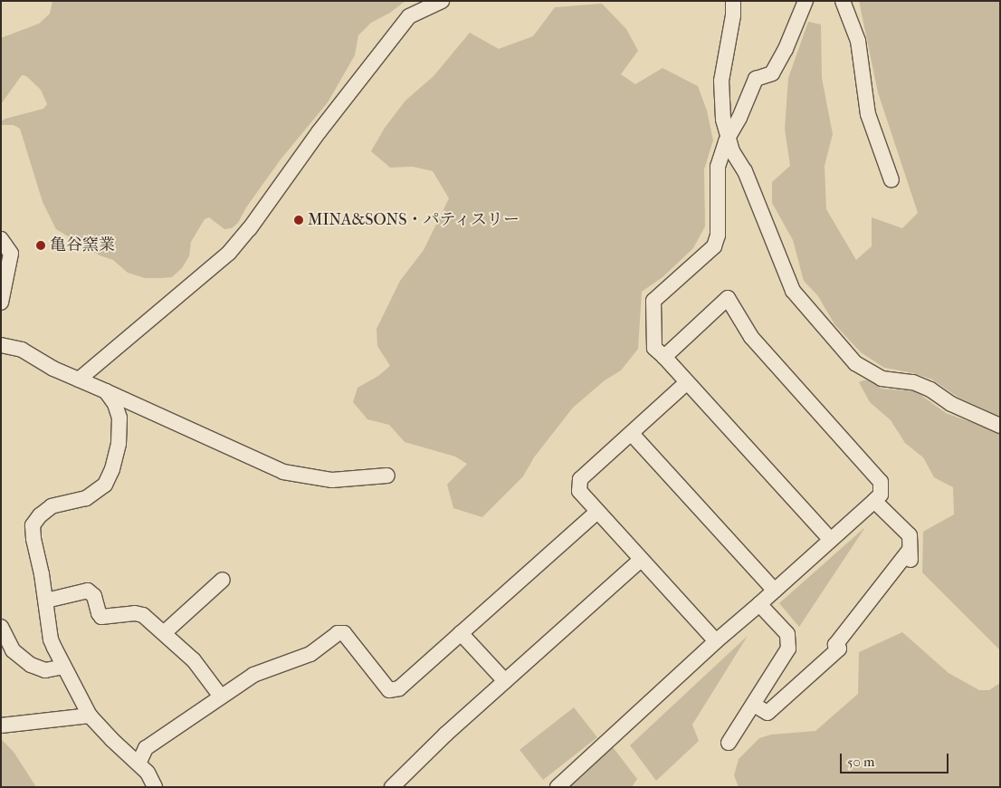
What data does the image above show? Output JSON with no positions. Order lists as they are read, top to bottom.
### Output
{
  "places": ["MINA&SONS・パティスリー", "亀谷窯業"],
  "scale_bar": "50 m"
}
